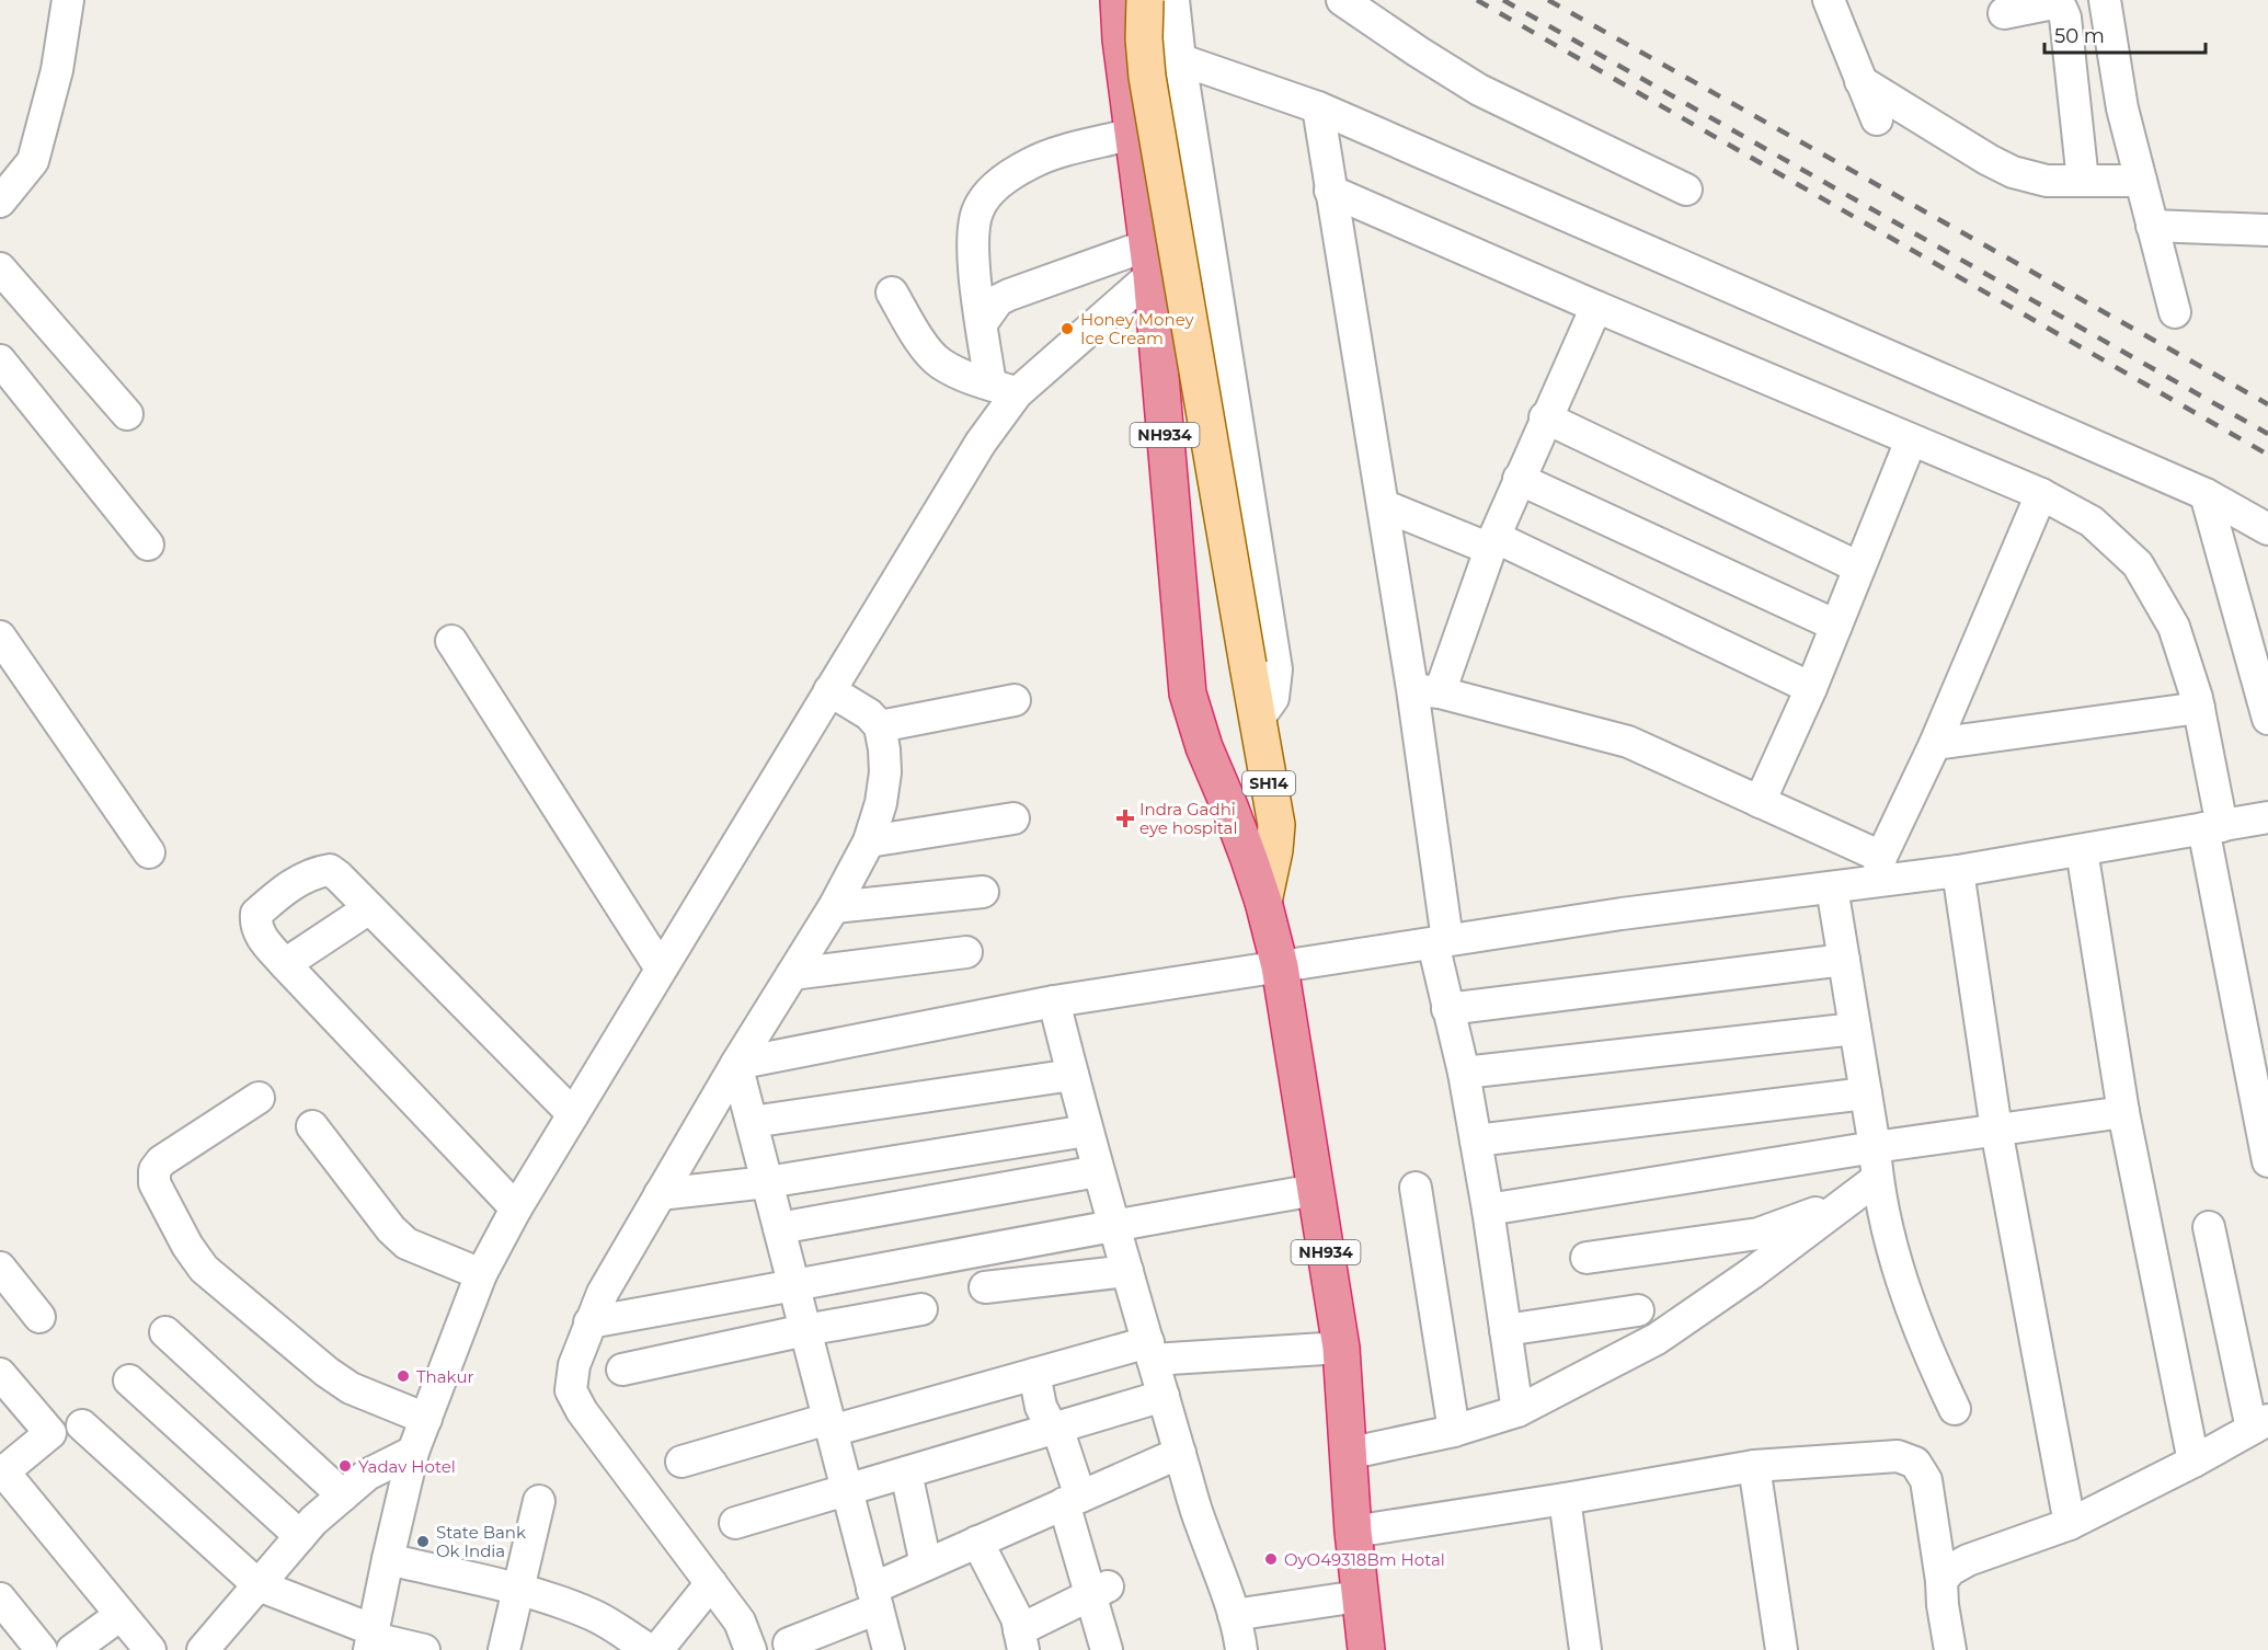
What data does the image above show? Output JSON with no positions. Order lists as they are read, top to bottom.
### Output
{
  "streets": {
    "highway": ["NH934"],
    "main road": ["SH14"]
  },
  "crossings": [
    ["NH934", "SH14"]
  ],
  "places": {
    "other": [
      "Honey Money Ice Cream",
      "Thakur",
      "Yadav Hotel",
      "State Bank Ok India",
      "OyO49318Bm Hotal"
    ],
    "health": ["Indra Gadhi eye hospital"]
  },
  "scale_bar": "50 m"
}
